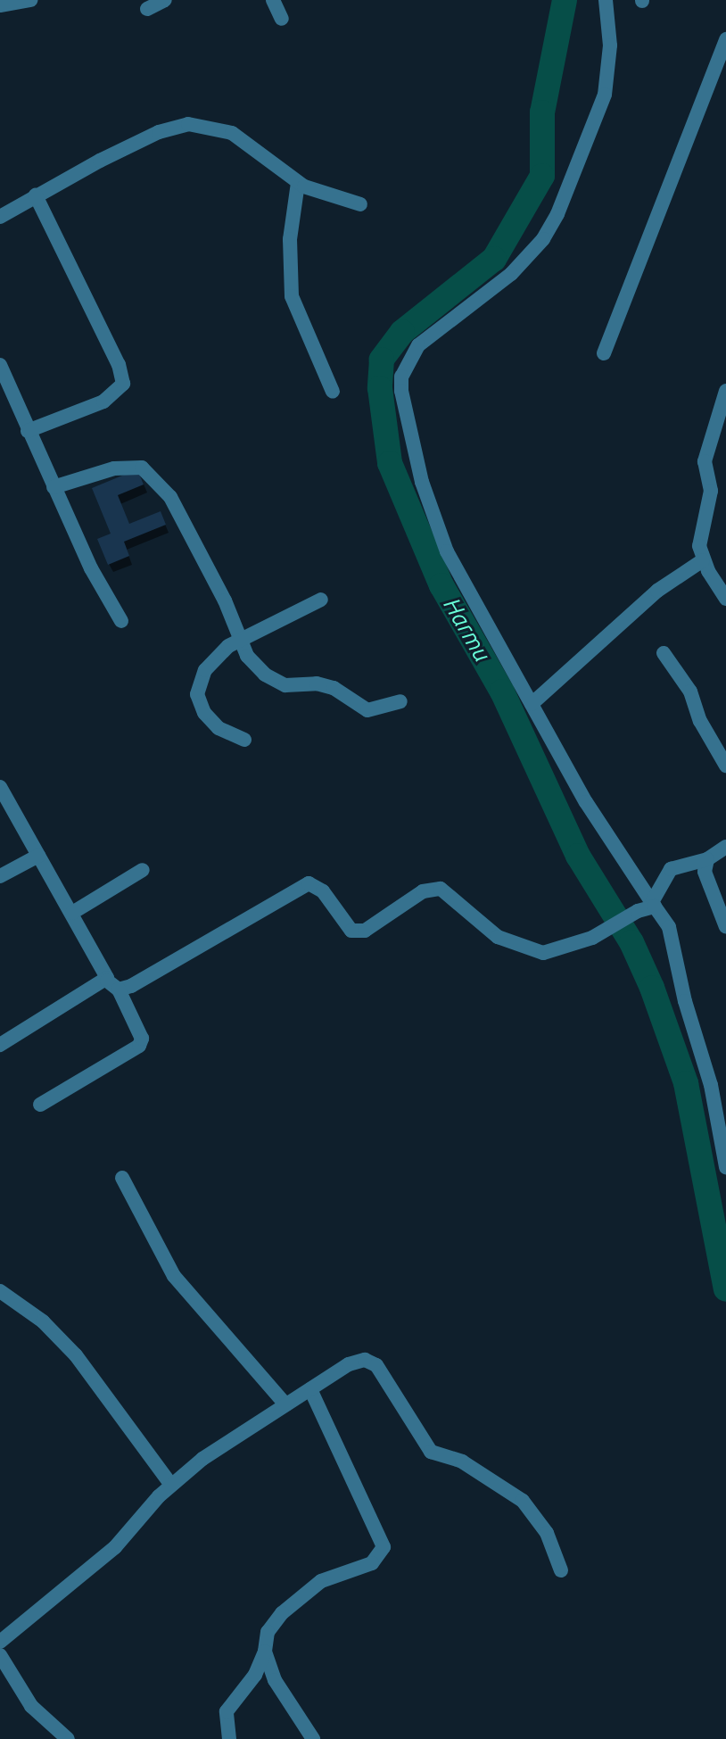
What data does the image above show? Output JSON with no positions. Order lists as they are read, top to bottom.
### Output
{
  "water": ["Harmu"]
}
